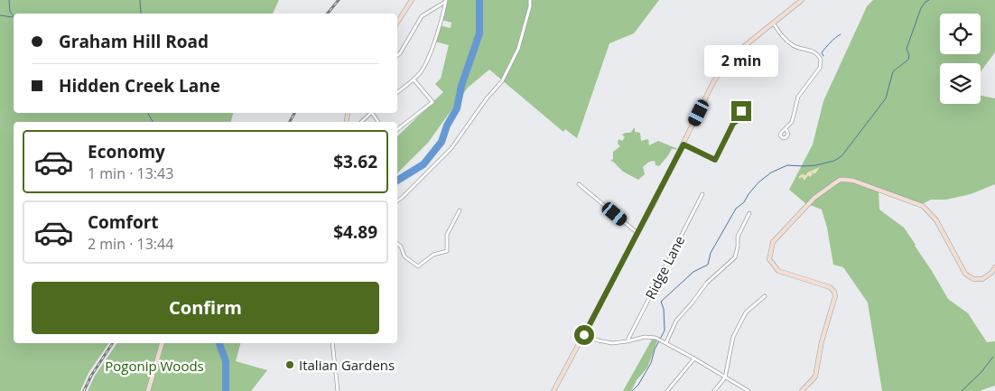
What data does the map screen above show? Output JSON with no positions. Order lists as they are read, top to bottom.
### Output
{
  "streets": {
    "street": ["Ridge Lane"]
  },
  "parks": ["Pogonip Woods"],
  "places": ["Italian Gardens"],
  "page": {
    "banner": ["Graham Hill Road", "Hidden Creek Lane"],
    "bubble": "2 min",
    "list": [
      {
        "name": "Economy",
        "note": "1 min · 13:43",
        "value": "$3.62"
      },
      {
        "name": "Comfort",
        "note": "2 min · 13:44",
        "value": "$4.89"
      }
    ],
    "buttons": "Confirm"
  }
}
